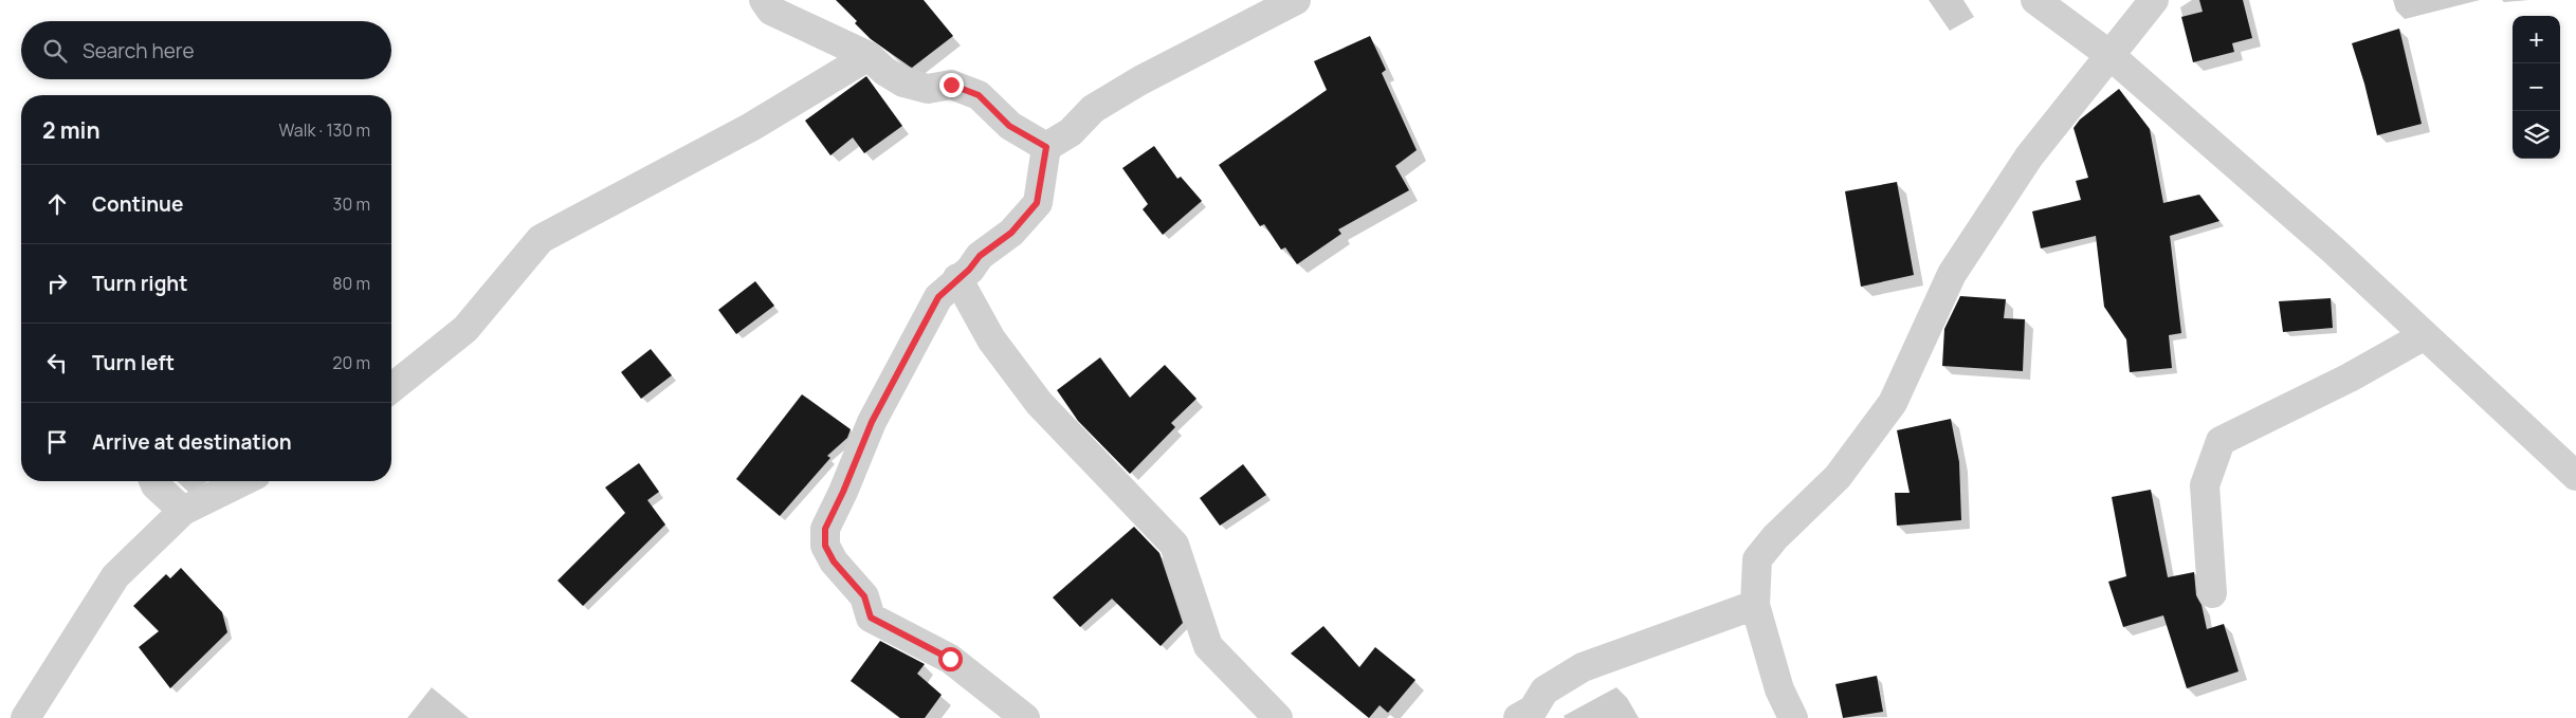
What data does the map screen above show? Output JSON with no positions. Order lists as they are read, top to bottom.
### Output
{
  "page": {
    "map_buttons": ["+", "−"],
    "search": "Search here",
    "heading": ["2 min", "Walk · 130 m"],
    "list": [
      ["Continue", "30 m"],
      ["Turn right", "80 m"],
      ["Turn left", "20 m"],
      "Arrive at destination"
    ]
  }
}
